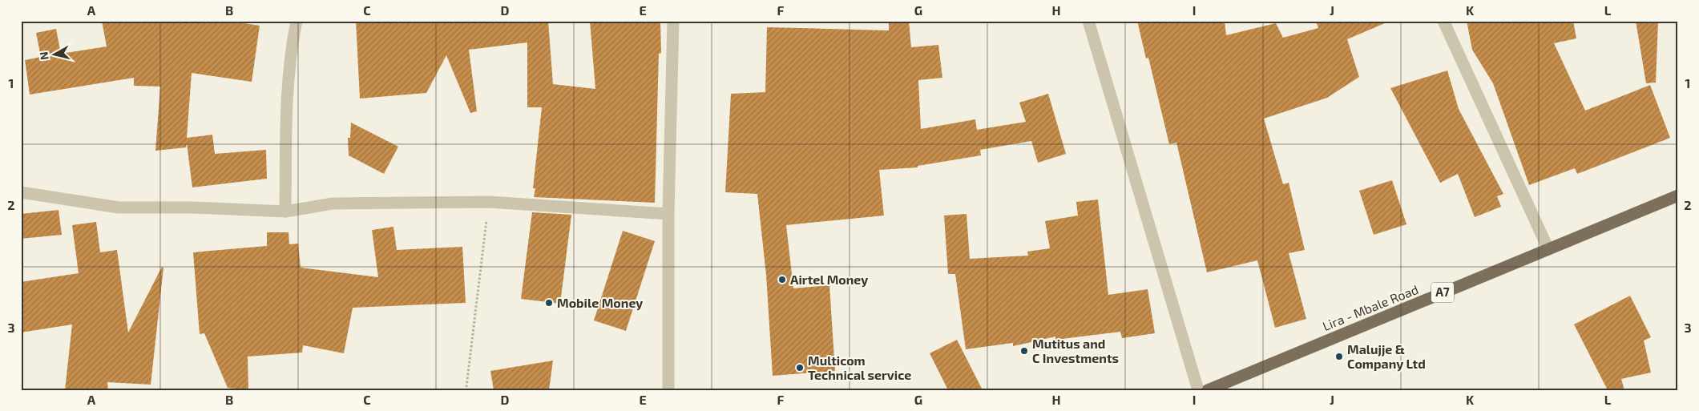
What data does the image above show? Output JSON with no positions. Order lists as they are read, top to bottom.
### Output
{
  "streets": {
    "main road": ["A7", "Lira - Mbale Road"]
  },
  "places": [
    "Airtel Money",
    "Mobile Money",
    "Mutitus and C Investments",
    "Malujje & Company Ltd",
    "Multicom Technical service"
  ],
  "north": "left",
  "grid": {
    "columns": [
      "A",
      "B",
      "C",
      "D",
      "E",
      "F",
      "G",
      "H",
      "I",
      "J",
      "K",
      "L"
    ],
    "rows": ["1", "2", "3"]
  }
}
